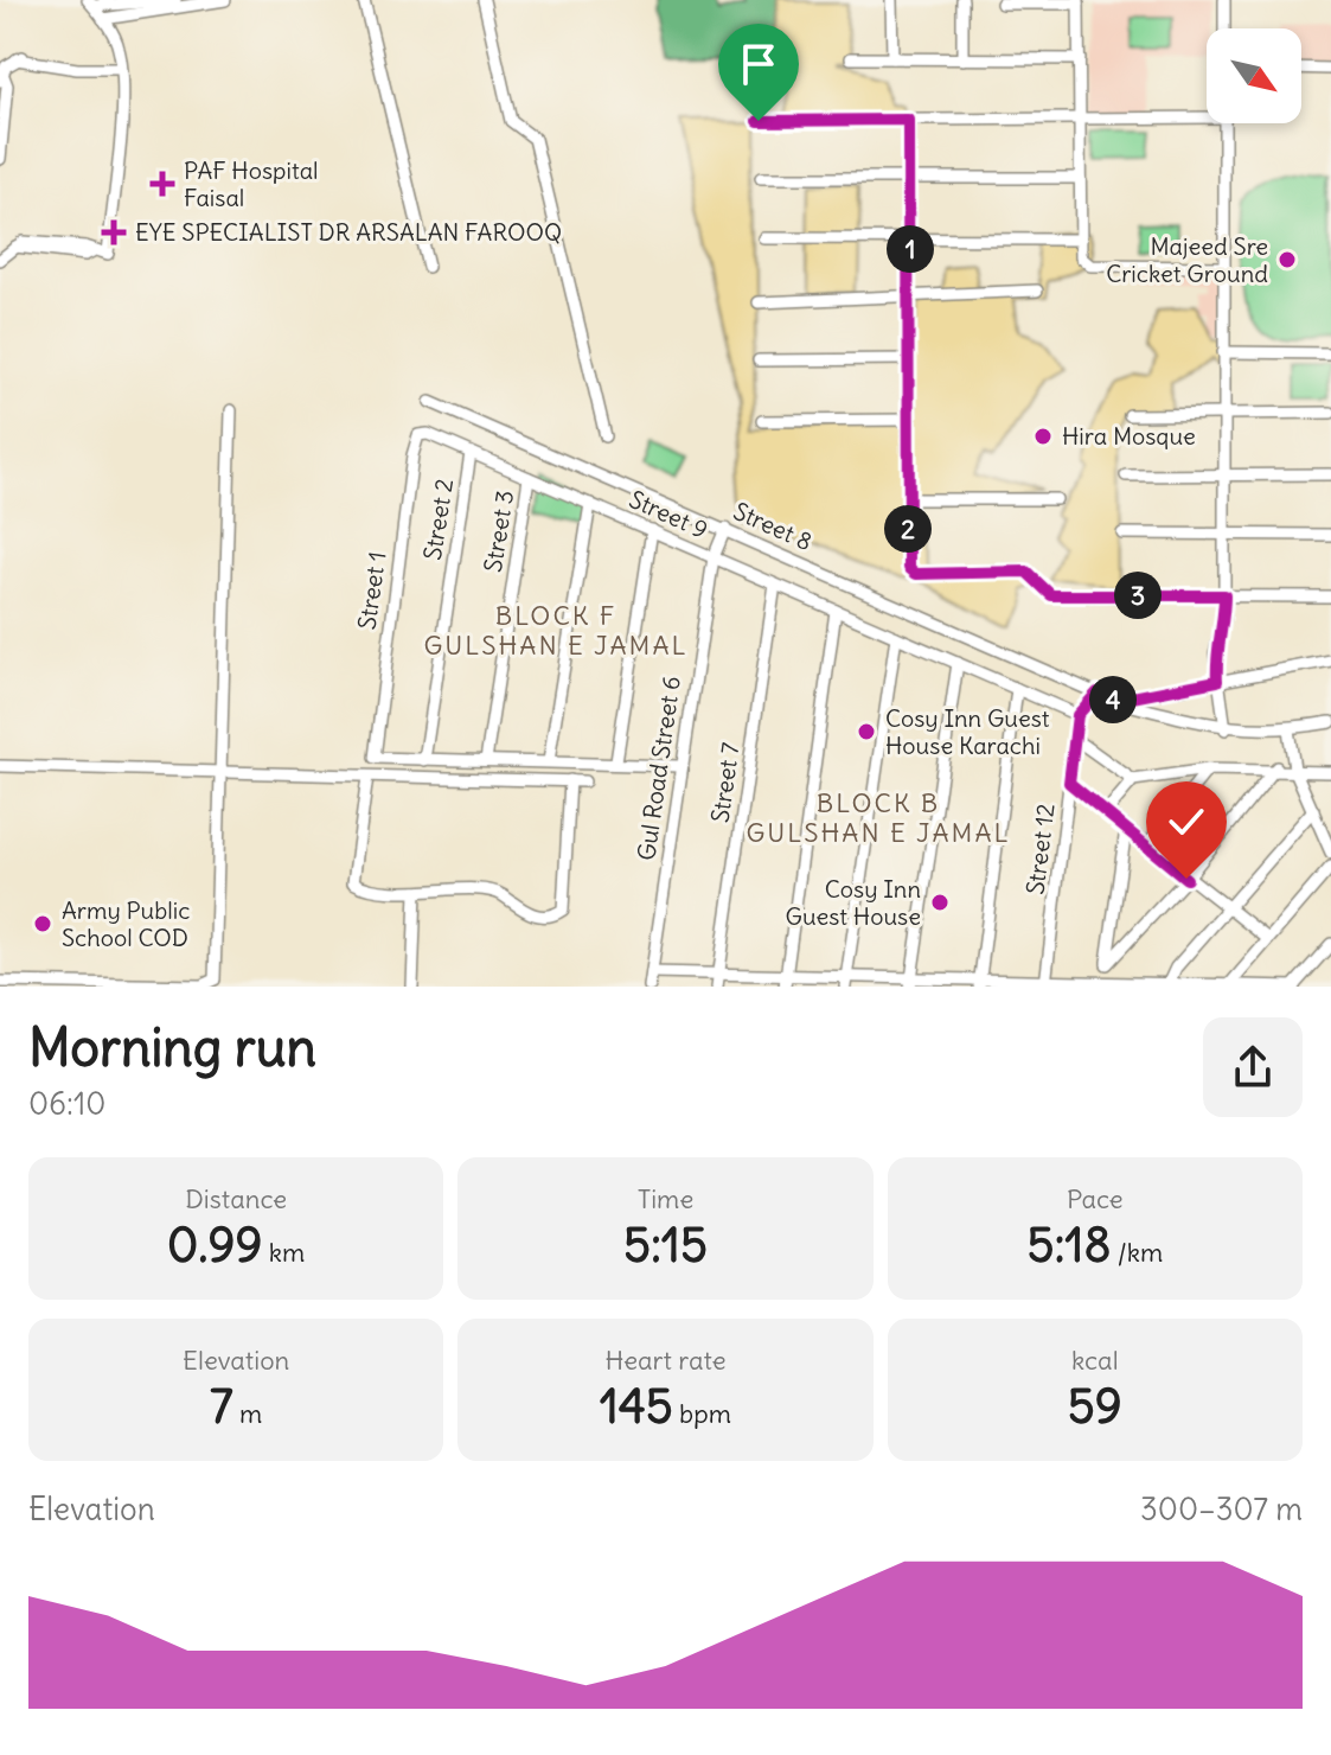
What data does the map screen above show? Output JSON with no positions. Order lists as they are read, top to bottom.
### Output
{
  "streets": {
    "street": [
      "Street 9",
      "Street 2",
      "Street 8",
      "Street 3",
      "Street 1",
      "Gul Road Street 6",
      "Street 7",
      "Street 12"
    ]
  },
  "crossings": [
    ["Street 9", "Street 2"],
    ["Street 9", "Street 3"],
    ["Street 9", "Street 1"],
    ["Street 9", "Gul Road Street 6"],
    ["Street 9", "Street 7"],
    ["Street 9", "Street 12"],
    ["Street 2", "Street 1"],
    ["Street 8", "Gul Road Street 6"]
  ],
  "districts": ["BLOCK F GULSHAN E JAMAL", "BLOCK B GULSHAN E JAMAL"],
  "places": {
    "health": ["PAF Hospital Faisal", "EYE SPECIALIST DR ARSALAN FAROOQ"],
    "other": [
      "Majeed Sre Cricket Ground",
      "Hira Mosque",
      "Cosy Inn Guest House Karachi",
      "Cosy Inn Guest House",
      "Army Public School COD"
    ]
  },
  "north": "bottom right",
  "page": {
    "pins": [
      "1",
      "2",
      "3",
      "4"
    ],
    "heading": ["Morning run", "06:10"],
    "stats": [
      ["Distance", "0.99 km"],
      ["Time", "5:15"],
      ["Pace", "5:18 /km"],
      ["Elevation", "7 m"],
      ["Heart rate", "145 bpm"],
      ["kcal", "59"]
    ],
    "chart": ["Elevation", "300–307 m"]
  }
}
